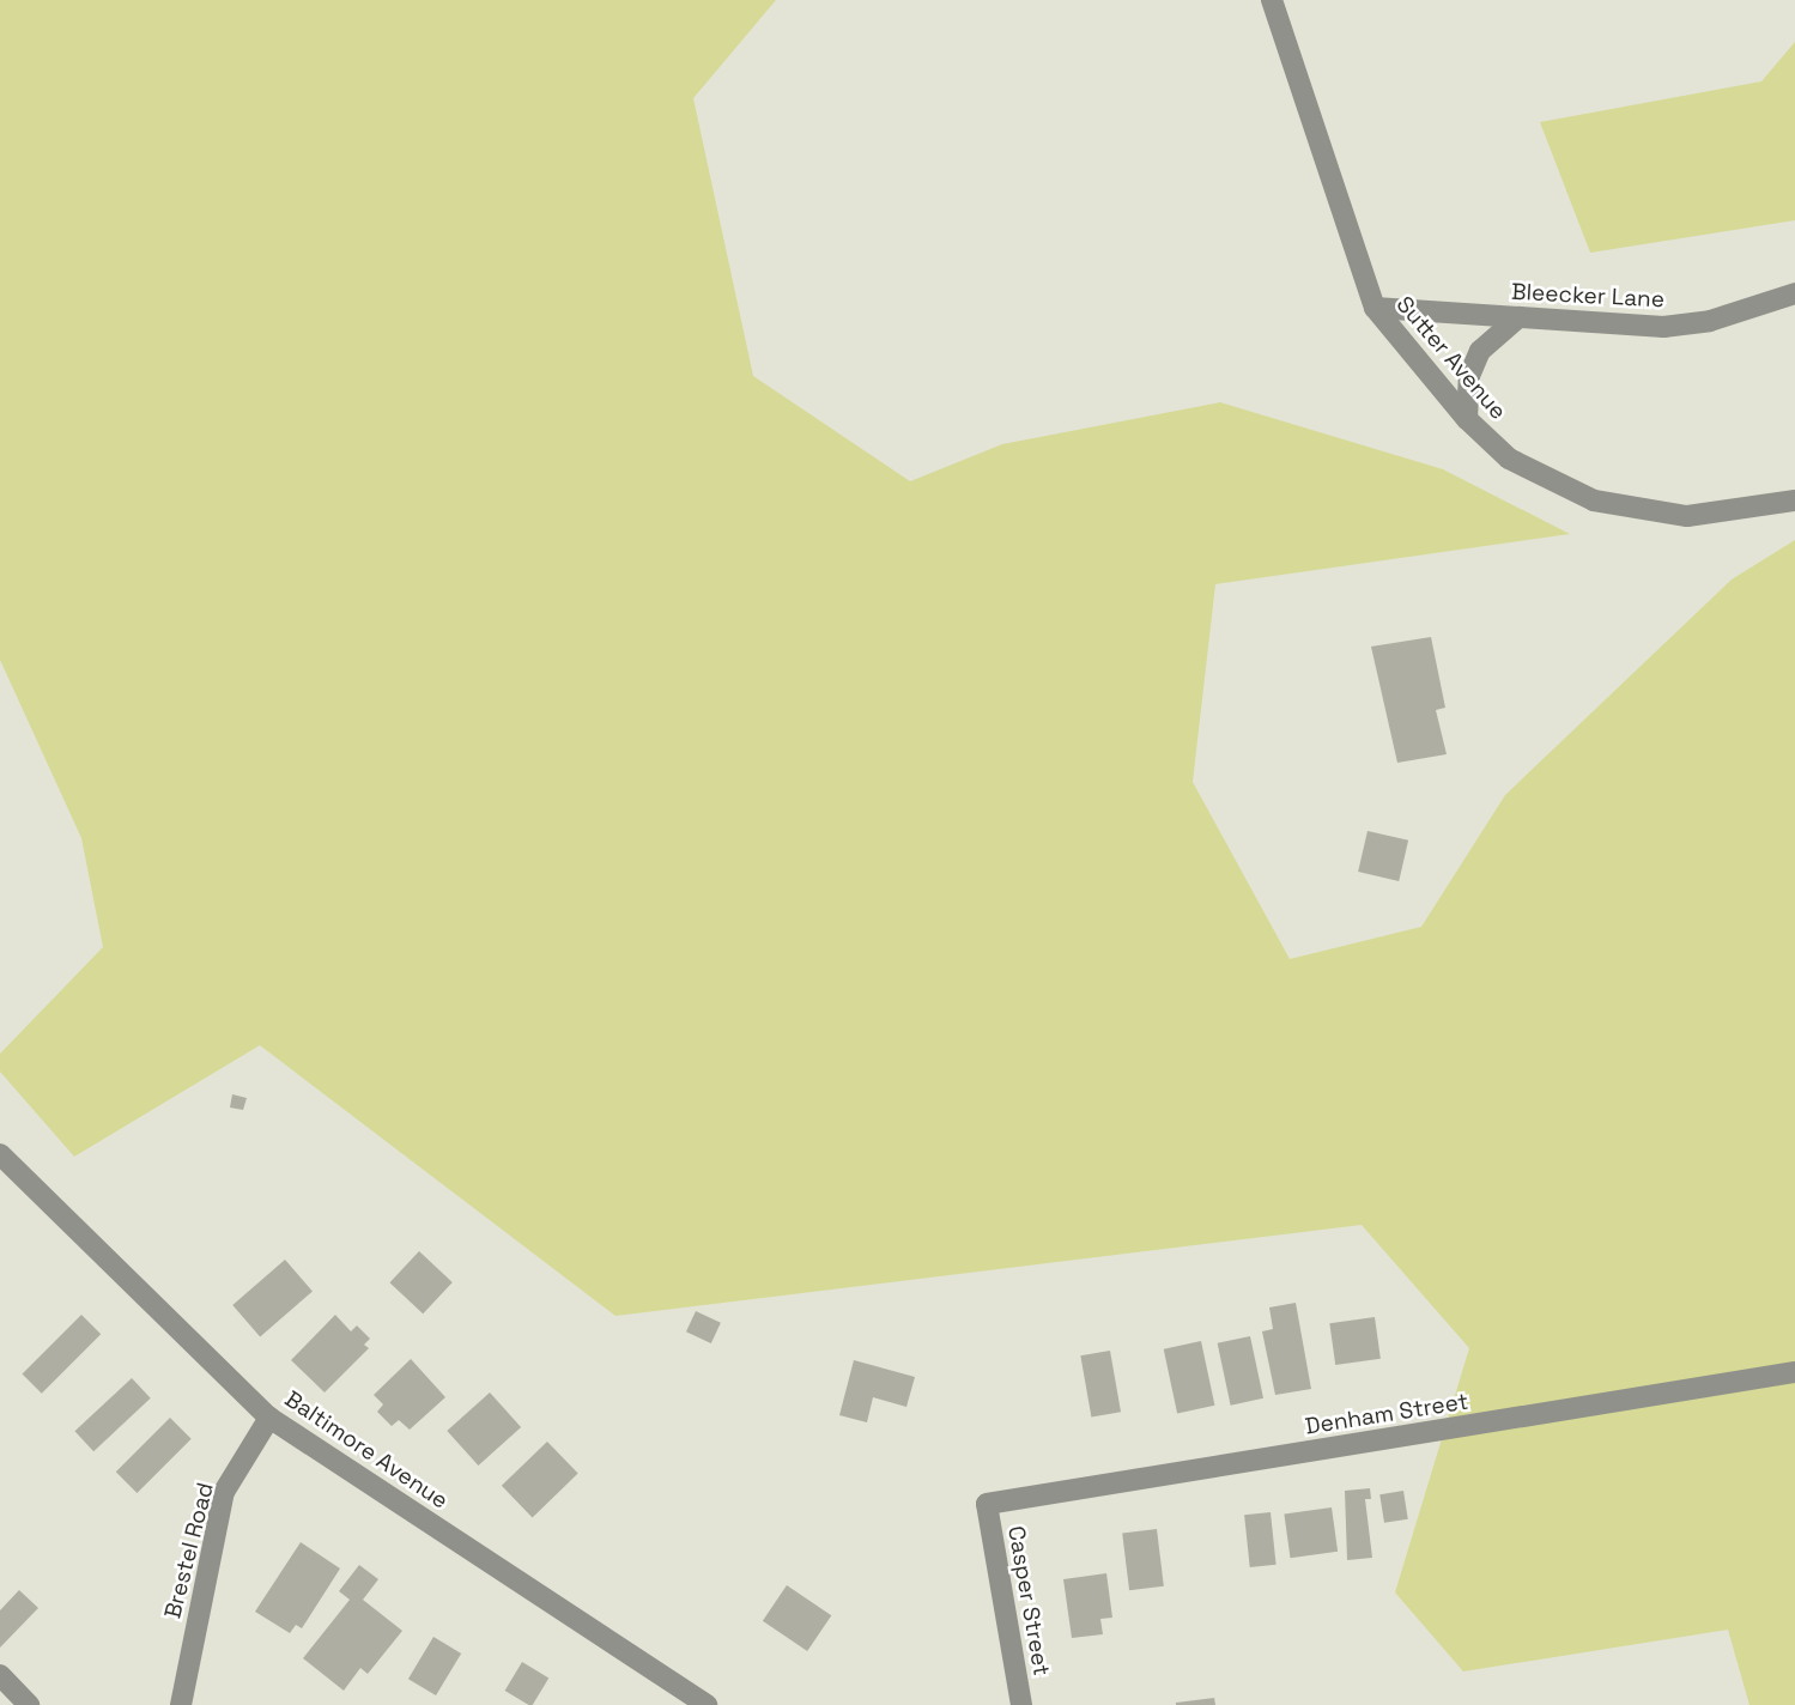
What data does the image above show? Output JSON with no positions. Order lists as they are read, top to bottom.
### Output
{
  "streets": {
    "street": [
      "Bleecker Lane",
      "Sutter Avenue",
      "Denham Street",
      "Baltimore Avenue",
      "Brestel Road",
      "Casper Street"
    ]
  },
  "crossings": [
    ["Bleecker Lane", "Sutter Avenue"],
    ["Denham Street", "Casper Street"],
    ["Baltimore Avenue", "Brestel Road"]
  ]
}
